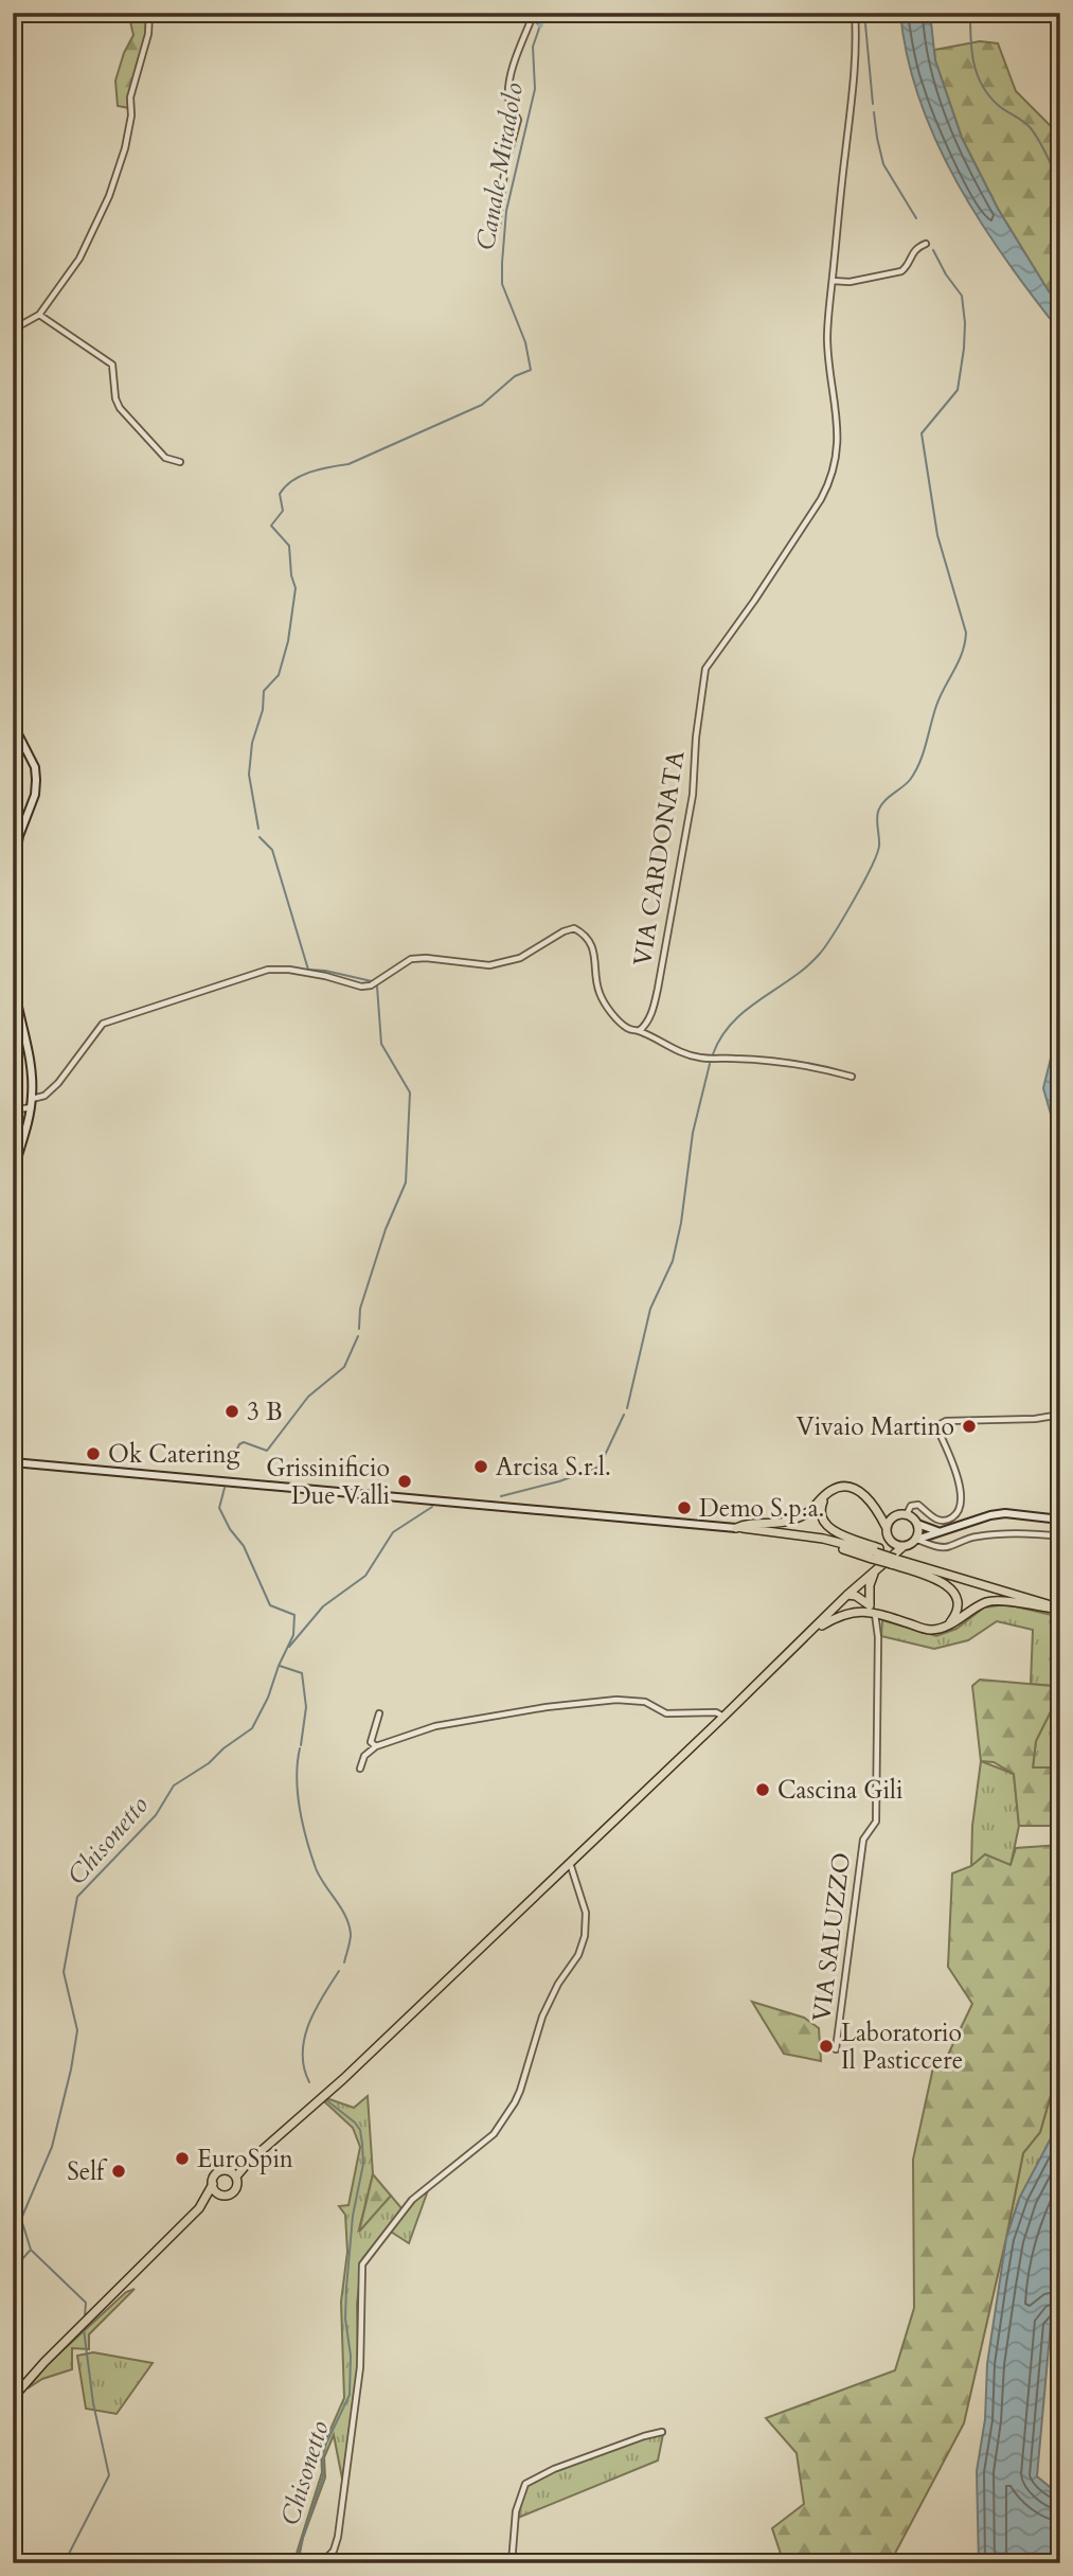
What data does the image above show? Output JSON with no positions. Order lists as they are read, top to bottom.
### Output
{
  "streets": {
    "street": ["VIA CARDONATA", "VIA SALUZZO"]
  },
  "water": ["Canale Miradolo", "Chisonetto"],
  "places": [
    "3 B",
    "Vivaio Martino",
    "Ok Catering",
    "Arcisa S.r.l.",
    "Grissinificio Due Valli",
    "Demo S.p.a.",
    "Cascina Gili",
    "Laboratorio Il Pasticcere",
    "EuroSpin",
    "Self"
  ]
}
